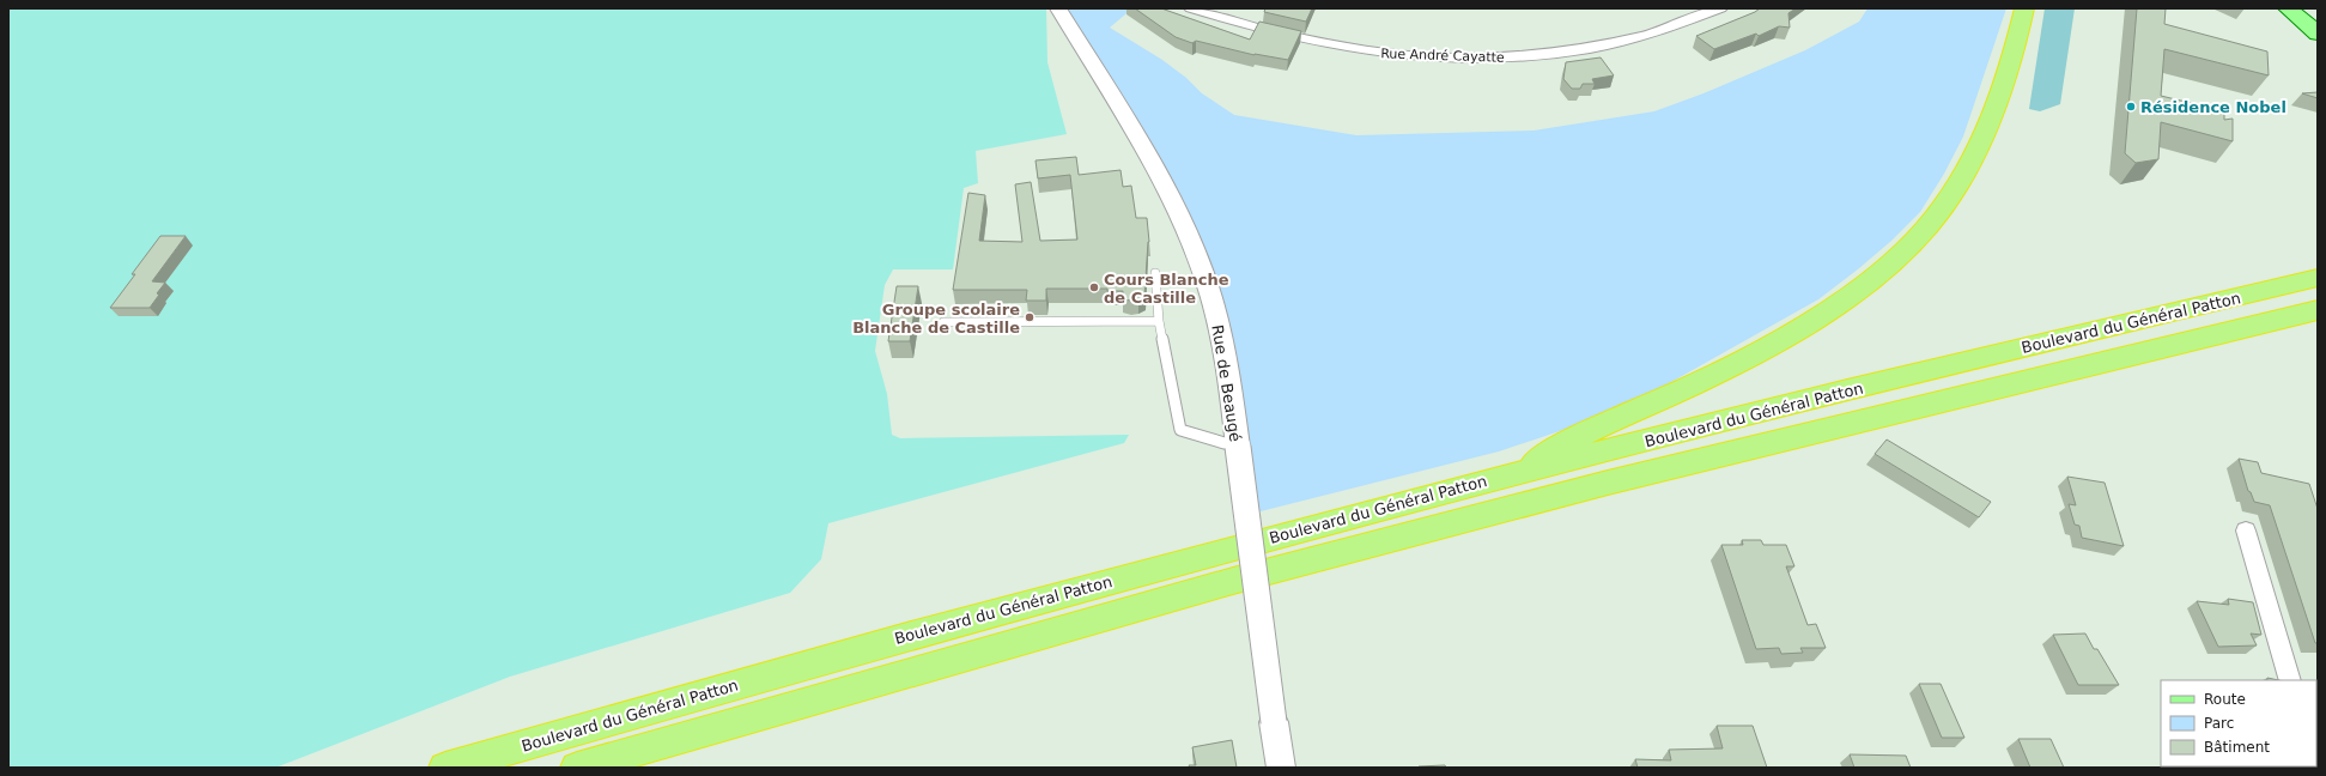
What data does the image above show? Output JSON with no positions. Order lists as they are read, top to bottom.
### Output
{
  "streets": {
    "highway": ["Boulevard du Général Patton"],
    "street": ["Rue André Cayatte", "Rue de Beaugé"]
  },
  "places": ["Résidence Nobel", "Cours Blanche de Castille", "Groupe scolaire Blanche de Castille"],
  "legend": ["Route", "Parc", "Bâtiment"]
}
